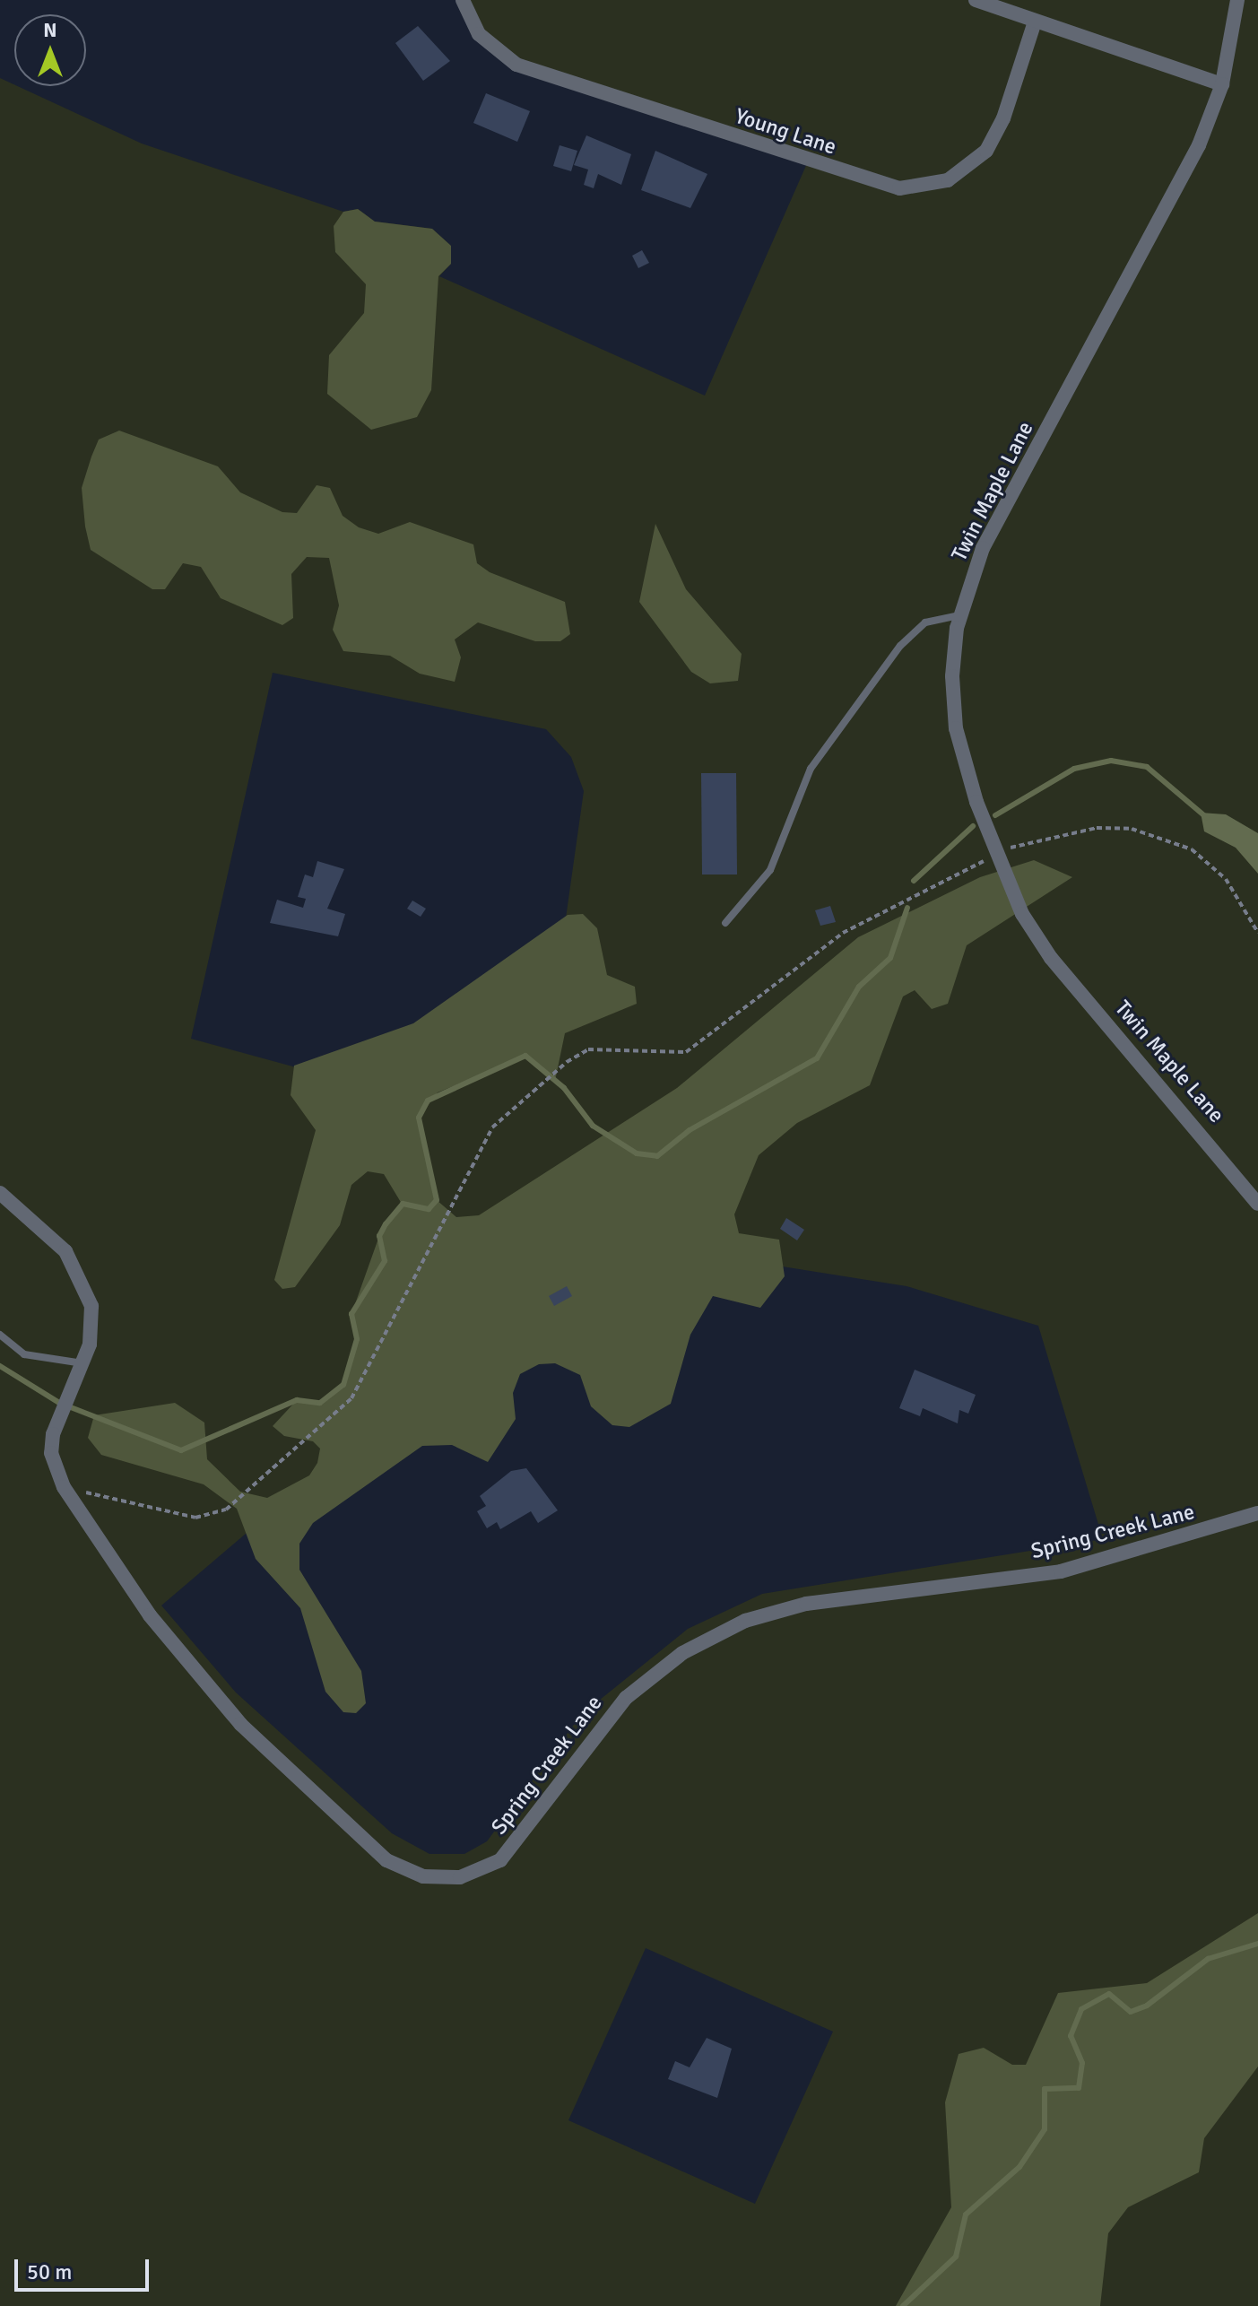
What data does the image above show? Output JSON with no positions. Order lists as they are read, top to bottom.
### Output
{
  "streets": {
    "street": ["Young Lane", "Twin Maple Lane", "Spring Creek Lane"]
  },
  "scale_bar": "50 m",
  "north": "top"
}
